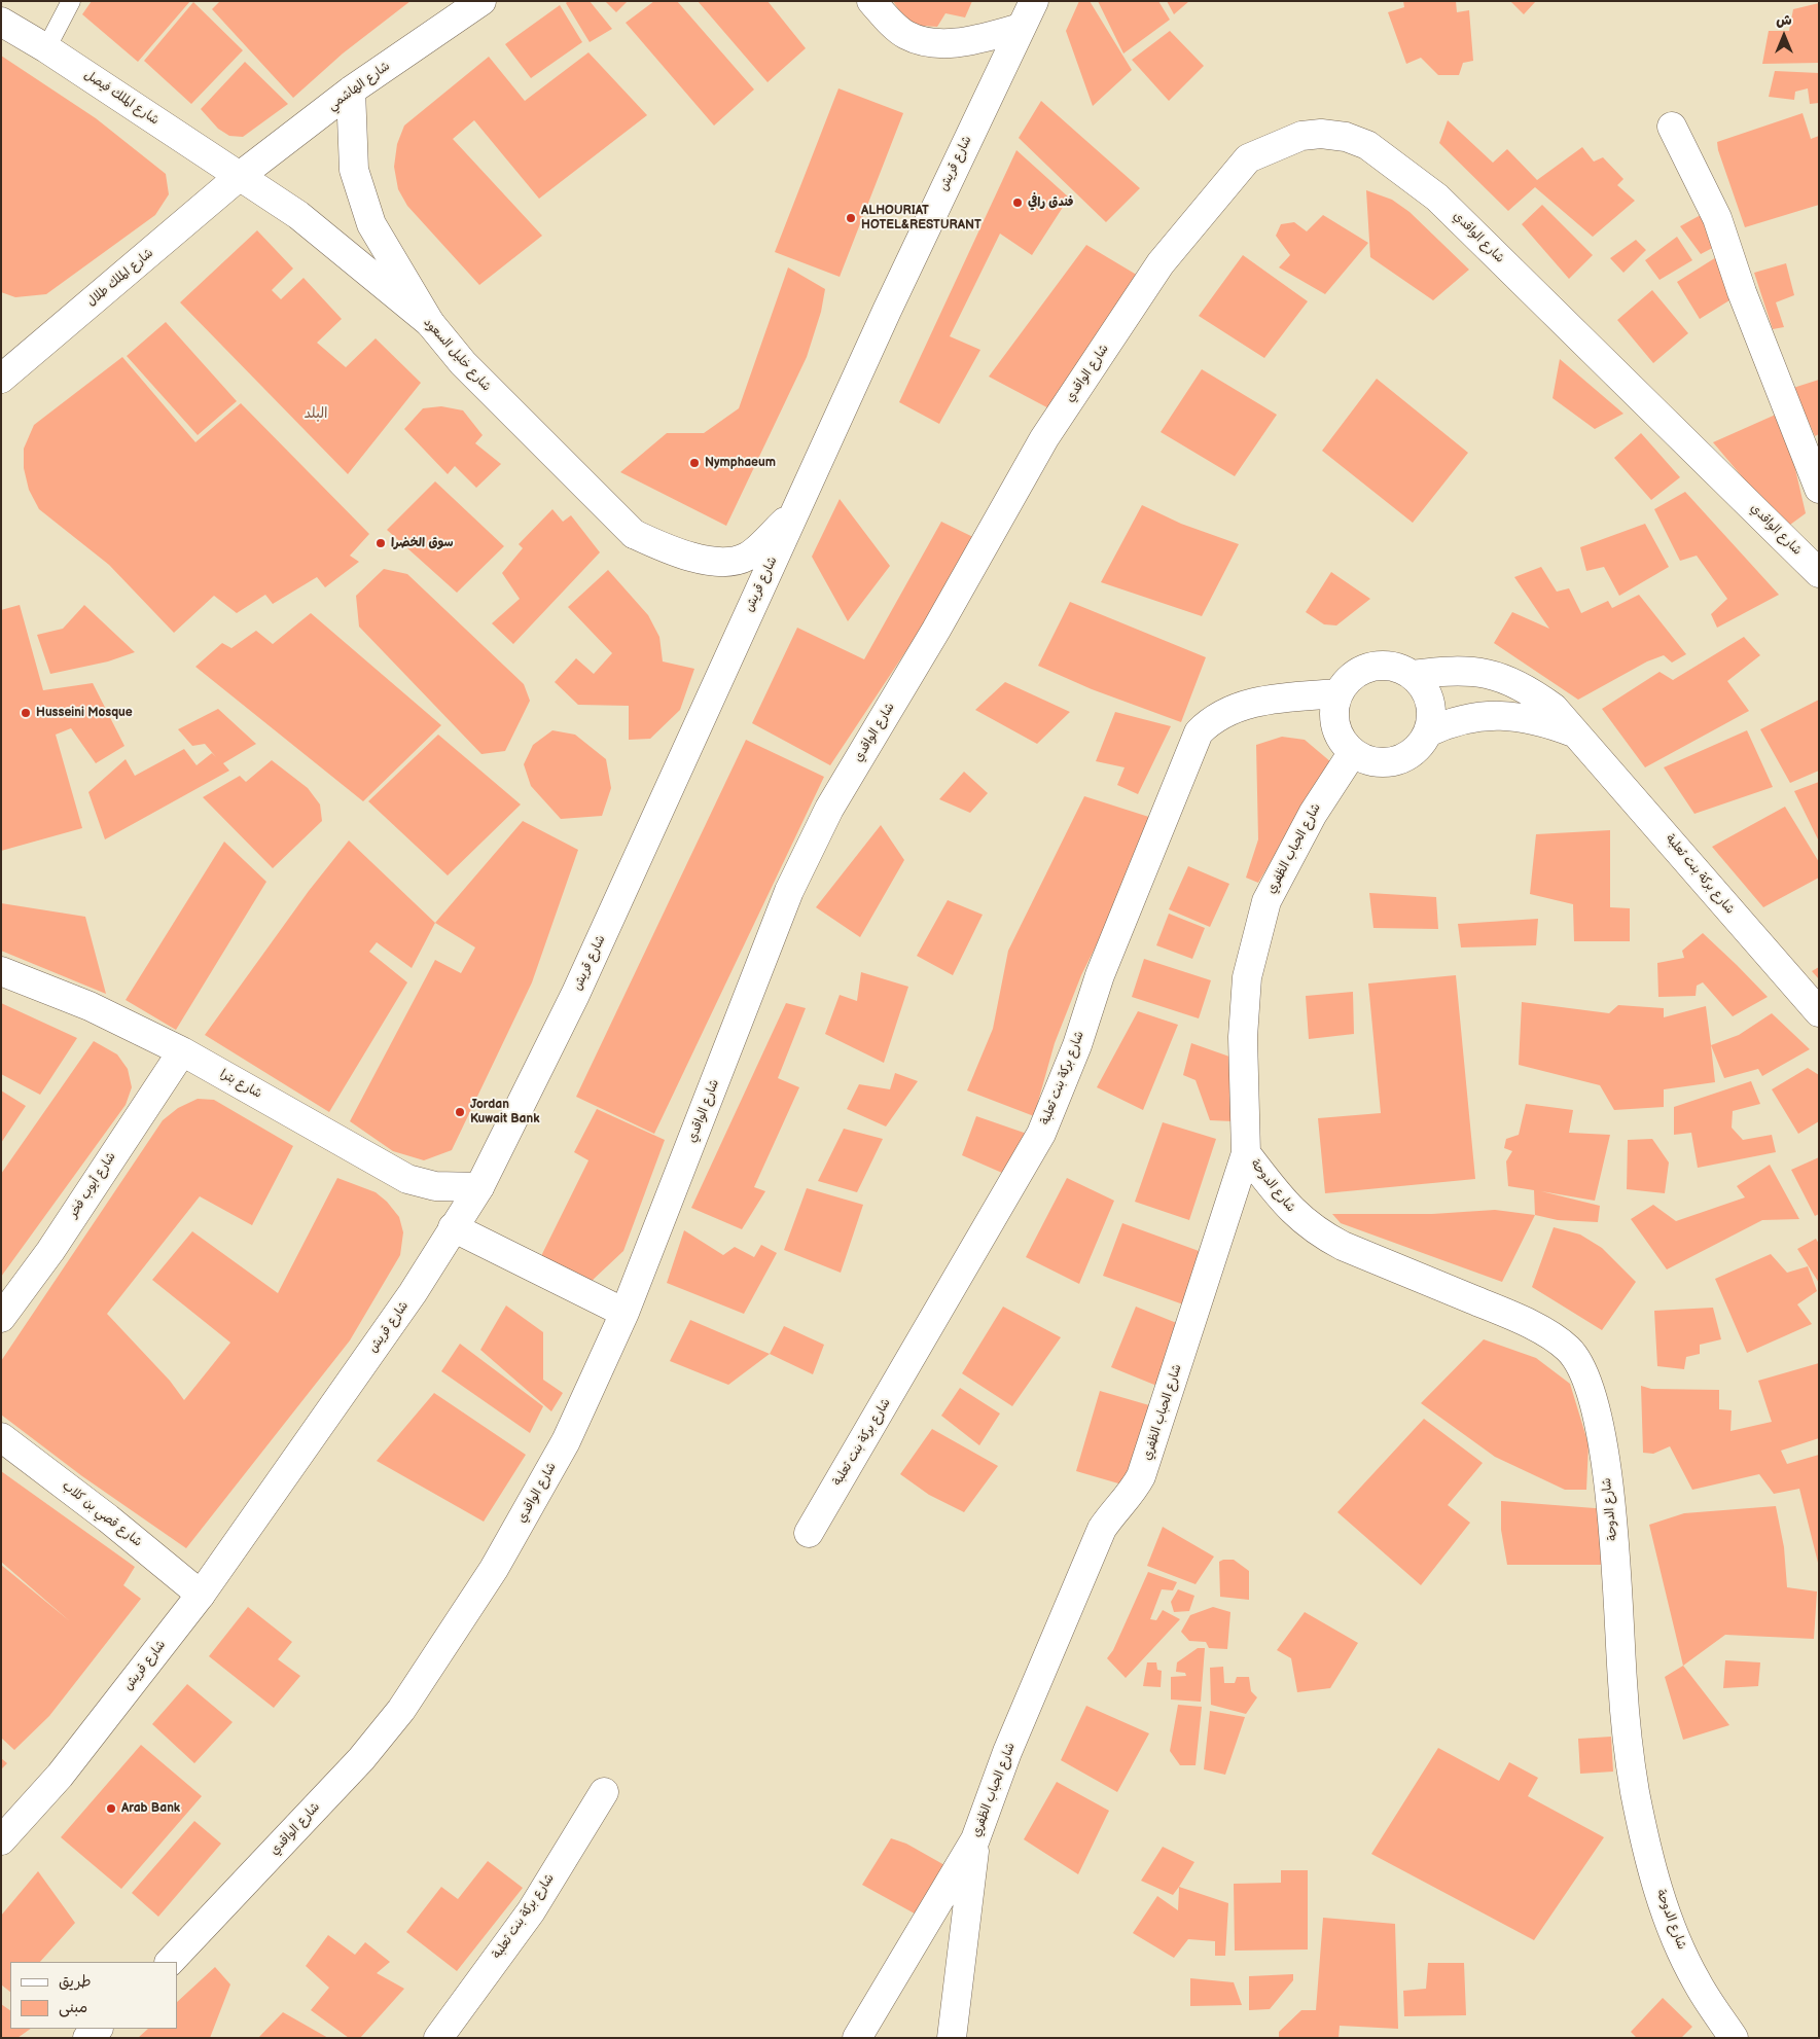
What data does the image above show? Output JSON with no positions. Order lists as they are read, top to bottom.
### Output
{
  "streets": {
    "street": [
      "شارع الهاشمي",
      "شارع الملك فيصل",
      "شارع قريش",
      "شارع الواقدي",
      "شارع الملك طلال",
      "شارع خليل السعود",
      "شارع الحباب الظفري",
      "شارع بركة بنت ثعلبة",
      "شارع بترا",
      "شارع أيوب فخر",
      "شارع الدوحة",
      "شارع قصي بن كلاب"
    ]
  },
  "crossings": [
    ["شارع الهاشمي", "شارع الملك فيصل"],
    ["شارع الهاشمي", "شارع الملك طلال"],
    ["شارع الهاشمي", "شارع خليل السعود"],
    ["شارع الملك فيصل", "شارع الملك طلال"],
    ["شارع الملك فيصل", "شارع خليل السعود"],
    ["شارع قريش", "شارع خليل السعود"],
    ["شارع قريش", "شارع بترا"],
    ["شارع قريش", "شارع قصي بن كلاب"],
    ["شارع الملك طلال", "شارع خليل السعود"],
    ["شارع الحباب الظفري", "شارع بركة بنت ثعلبة"],
    ["شارع الحباب الظفري", "شارع الدوحة"],
    ["شارع بترا", "شارع أيوب فخر"]
  ],
  "districts": ["البلد"],
  "places": [
    "فندق رافي",
    "ALHOURIAT HOTEL&RESTURANT",
    "Nymphaeum",
    "سوق الخضرا",
    "Husseini Mosque",
    "Jordan Kuwait Bank",
    "Arab Bank"
  ],
  "legend": ["طريق", "مبنى"],
  "north": "top"
}
